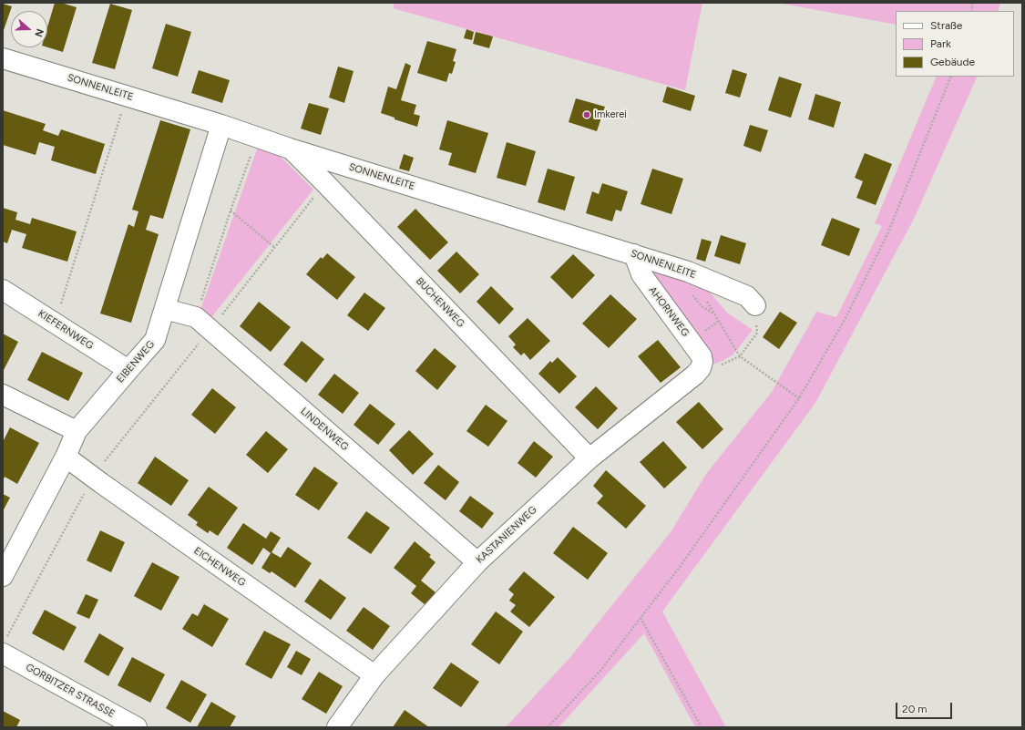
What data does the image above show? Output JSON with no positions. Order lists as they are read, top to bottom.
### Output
{
  "streets": {
    "street": [
      "SONNENLEITE",
      "BUCHENWEG",
      "AHORNWEG",
      "KIEFERNWEG",
      "EIBENWEG",
      "LINDENWEG",
      "KASTANIENWEG",
      "EICHENWEG",
      "GORBITZER STRASSE"
    ]
  },
  "crossings": [
    ["SONNENLEITE", "BUCHENWEG"],
    ["SONNENLEITE", "AHORNWEG"],
    ["SONNENLEITE", "EIBENWEG"],
    ["BUCHENWEG", "KASTANIENWEG"],
    ["AHORNWEG", "KASTANIENWEG"],
    ["KIEFERNWEG", "EIBENWEG"],
    ["EIBENWEG", "LINDENWEG"],
    ["EIBENWEG", "EICHENWEG"],
    ["LINDENWEG", "KASTANIENWEG"],
    ["KASTANIENWEG", "EICHENWEG"]
  ],
  "places": ["Imkerei"],
  "legend": ["Straße", "Park", "Gebäude"],
  "scale_bar": "20 m",
  "north": "right"
}
